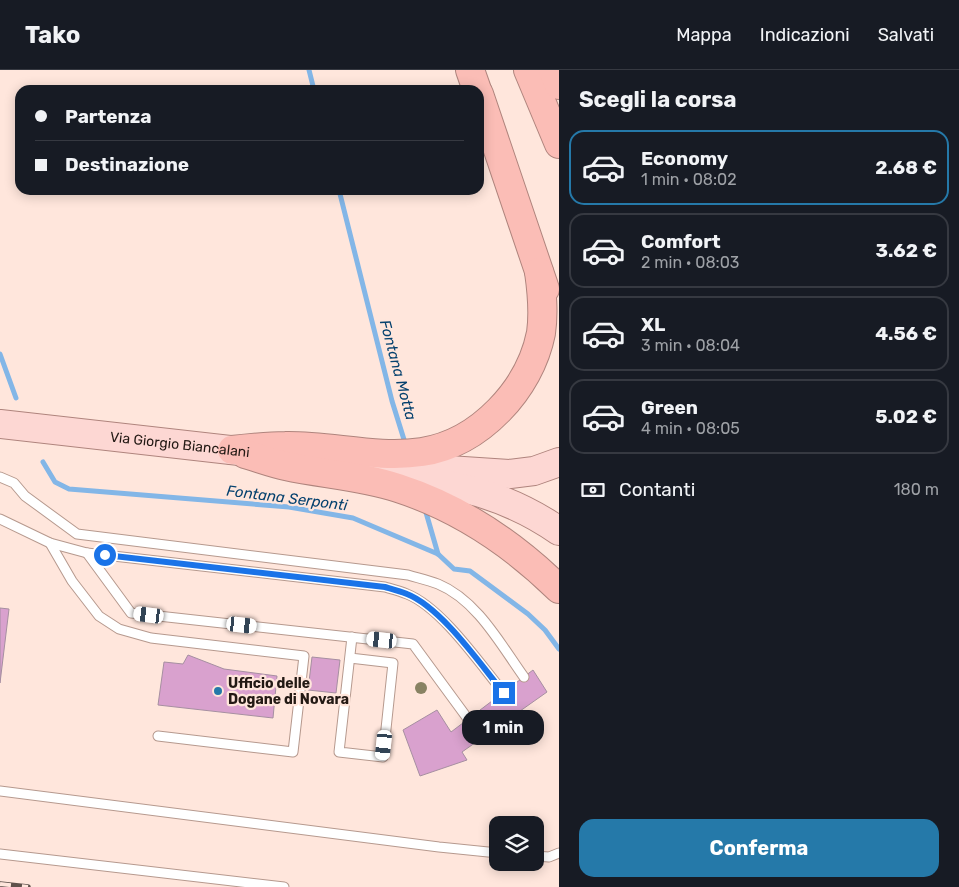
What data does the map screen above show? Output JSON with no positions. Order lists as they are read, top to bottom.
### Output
{
  "streets": {
    "main road": ["Via Giorgio Biancalani"]
  },
  "water": ["Fontana Motta", "Fontana Serponti"],
  "places": ["Ufficio delle Dogane di Novara"],
  "page": {
    "header": "Tako",
    "nav": ["Mappa", "Indicazioni", "Salvati"],
    "heading": "Scegli la corsa",
    "banner": ["Partenza", "Destinazione"],
    "list": [
      {
        "name": "Economy",
        "note": "1 min · 08:02",
        "value": "2.68 €"
      },
      {
        "name": "Comfort",
        "note": "2 min · 08:03",
        "value": "3.62 €"
      },
      {
        "name": "XL",
        "note": "3 min · 08:04",
        "value": "4.56 €"
      },
      {
        "name": "Green",
        "note": "4 min · 08:05",
        "value": "5.02 €"
      }
    ],
    "pay": ["Contanti", "180 m"],
    "bubble": "1 min",
    "buttons": "Conferma"
  }
}
